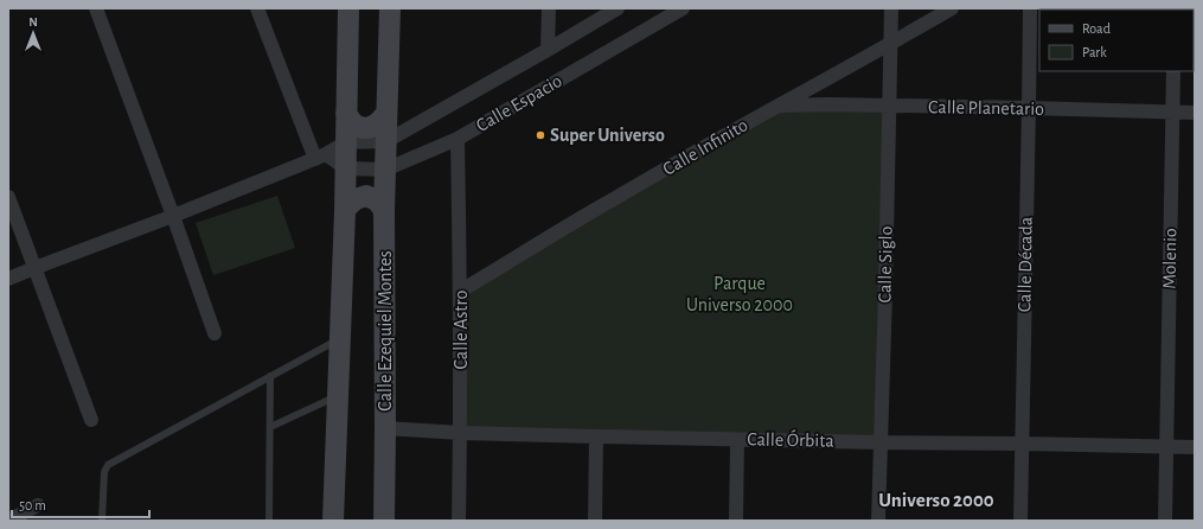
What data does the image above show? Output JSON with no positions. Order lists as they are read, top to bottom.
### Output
{
  "streets": {
    "main road": ["Calle Ezequiel Montes"],
    "street": [
      "Calle Espacio",
      "Calle Planetario",
      "Calle Infinito",
      "Molenio",
      "Calle Siglo",
      "Calle Década",
      "Calle Astro",
      "Calle Órbita"
    ]
  },
  "crossings": [
    ["Calle Espacio", "Calle Astro"],
    ["Calle Espacio", "Calle Ezequiel Montes"],
    ["Calle Planetario", "Calle Infinito"],
    ["Calle Planetario", "Molenio"],
    ["Calle Planetario", "Calle Siglo"],
    ["Calle Planetario", "Calle Década"],
    ["Calle Infinito", "Calle Siglo"],
    ["Calle Infinito", "Calle Astro"],
    ["Molenio", "Calle Órbita"],
    ["Calle Siglo", "Calle Órbita"],
    ["Calle Década", "Calle Órbita"],
    ["Calle Astro", "Calle Órbita"],
    ["Calle Ezequiel Montes", "Calle Órbita"]
  ],
  "districts": ["Universo 2000"],
  "parks": ["Parque Universo 2000"],
  "places": ["Super Universo"],
  "legend": ["Road", "Park"],
  "scale_bar": "50 m",
  "north": "top"
}
